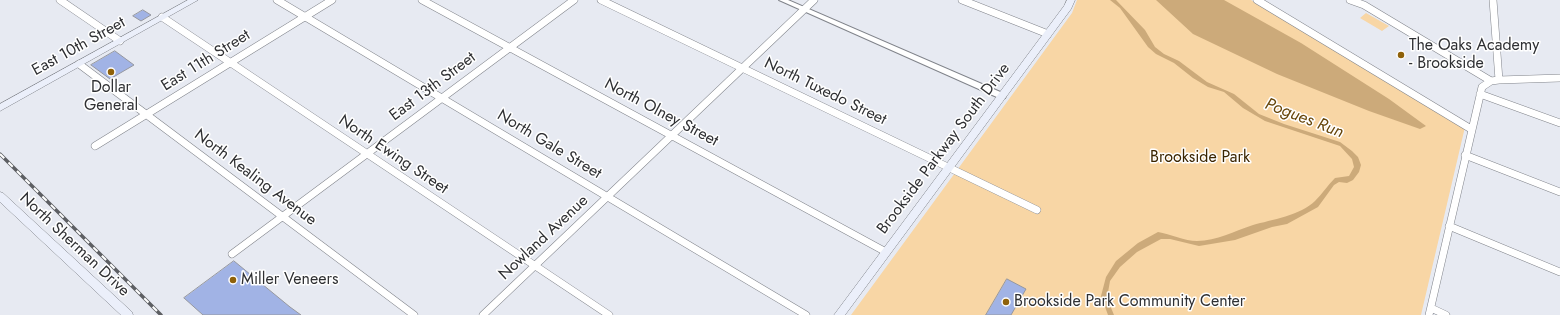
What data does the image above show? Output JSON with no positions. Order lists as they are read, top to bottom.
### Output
{
  "streets": {
    "main road": ["East 10th Street", "Brookside Parkway South Drive", "North Sherman Drive"],
    "street": [
      "East 11th Street",
      "East 13th Street",
      "North Tuxedo Street",
      "North Olney Street",
      "North Gale Street",
      "North Ewing Street",
      "North Kealing Avenue",
      "Nowland Avenue"
    ]
  },
  "crossings": [
    ["East 10th Street", "North Ewing Street"],
    ["East 10th Street", "North Kealing Avenue"],
    ["East 11th Street", "North Gale Street"],
    ["East 11th Street", "North Ewing Street"],
    ["East 11th Street", "North Kealing Avenue"],
    ["East 13th Street", "North Olney Street"],
    ["East 13th Street", "North Gale Street"],
    ["East 13th Street", "North Ewing Street"],
    ["East 13th Street", "North Kealing Avenue"],
    ["North Tuxedo Street", "Brookside Parkway South Drive"],
    ["North Tuxedo Street", "Nowland Avenue"],
    ["North Olney Street", "Brookside Parkway South Drive"],
    ["North Olney Street", "Nowland Avenue"],
    ["North Gale Street", "Nowland Avenue"],
    ["North Ewing Street", "Nowland Avenue"]
  ],
  "water": ["Pogues Run"],
  "parks": ["Brookside Park"],
  "places": [
    "The Oaks Academy - Brookside",
    "Dollar General",
    "Miller Veneers",
    "Brookside Park Community Center"
  ]
}
